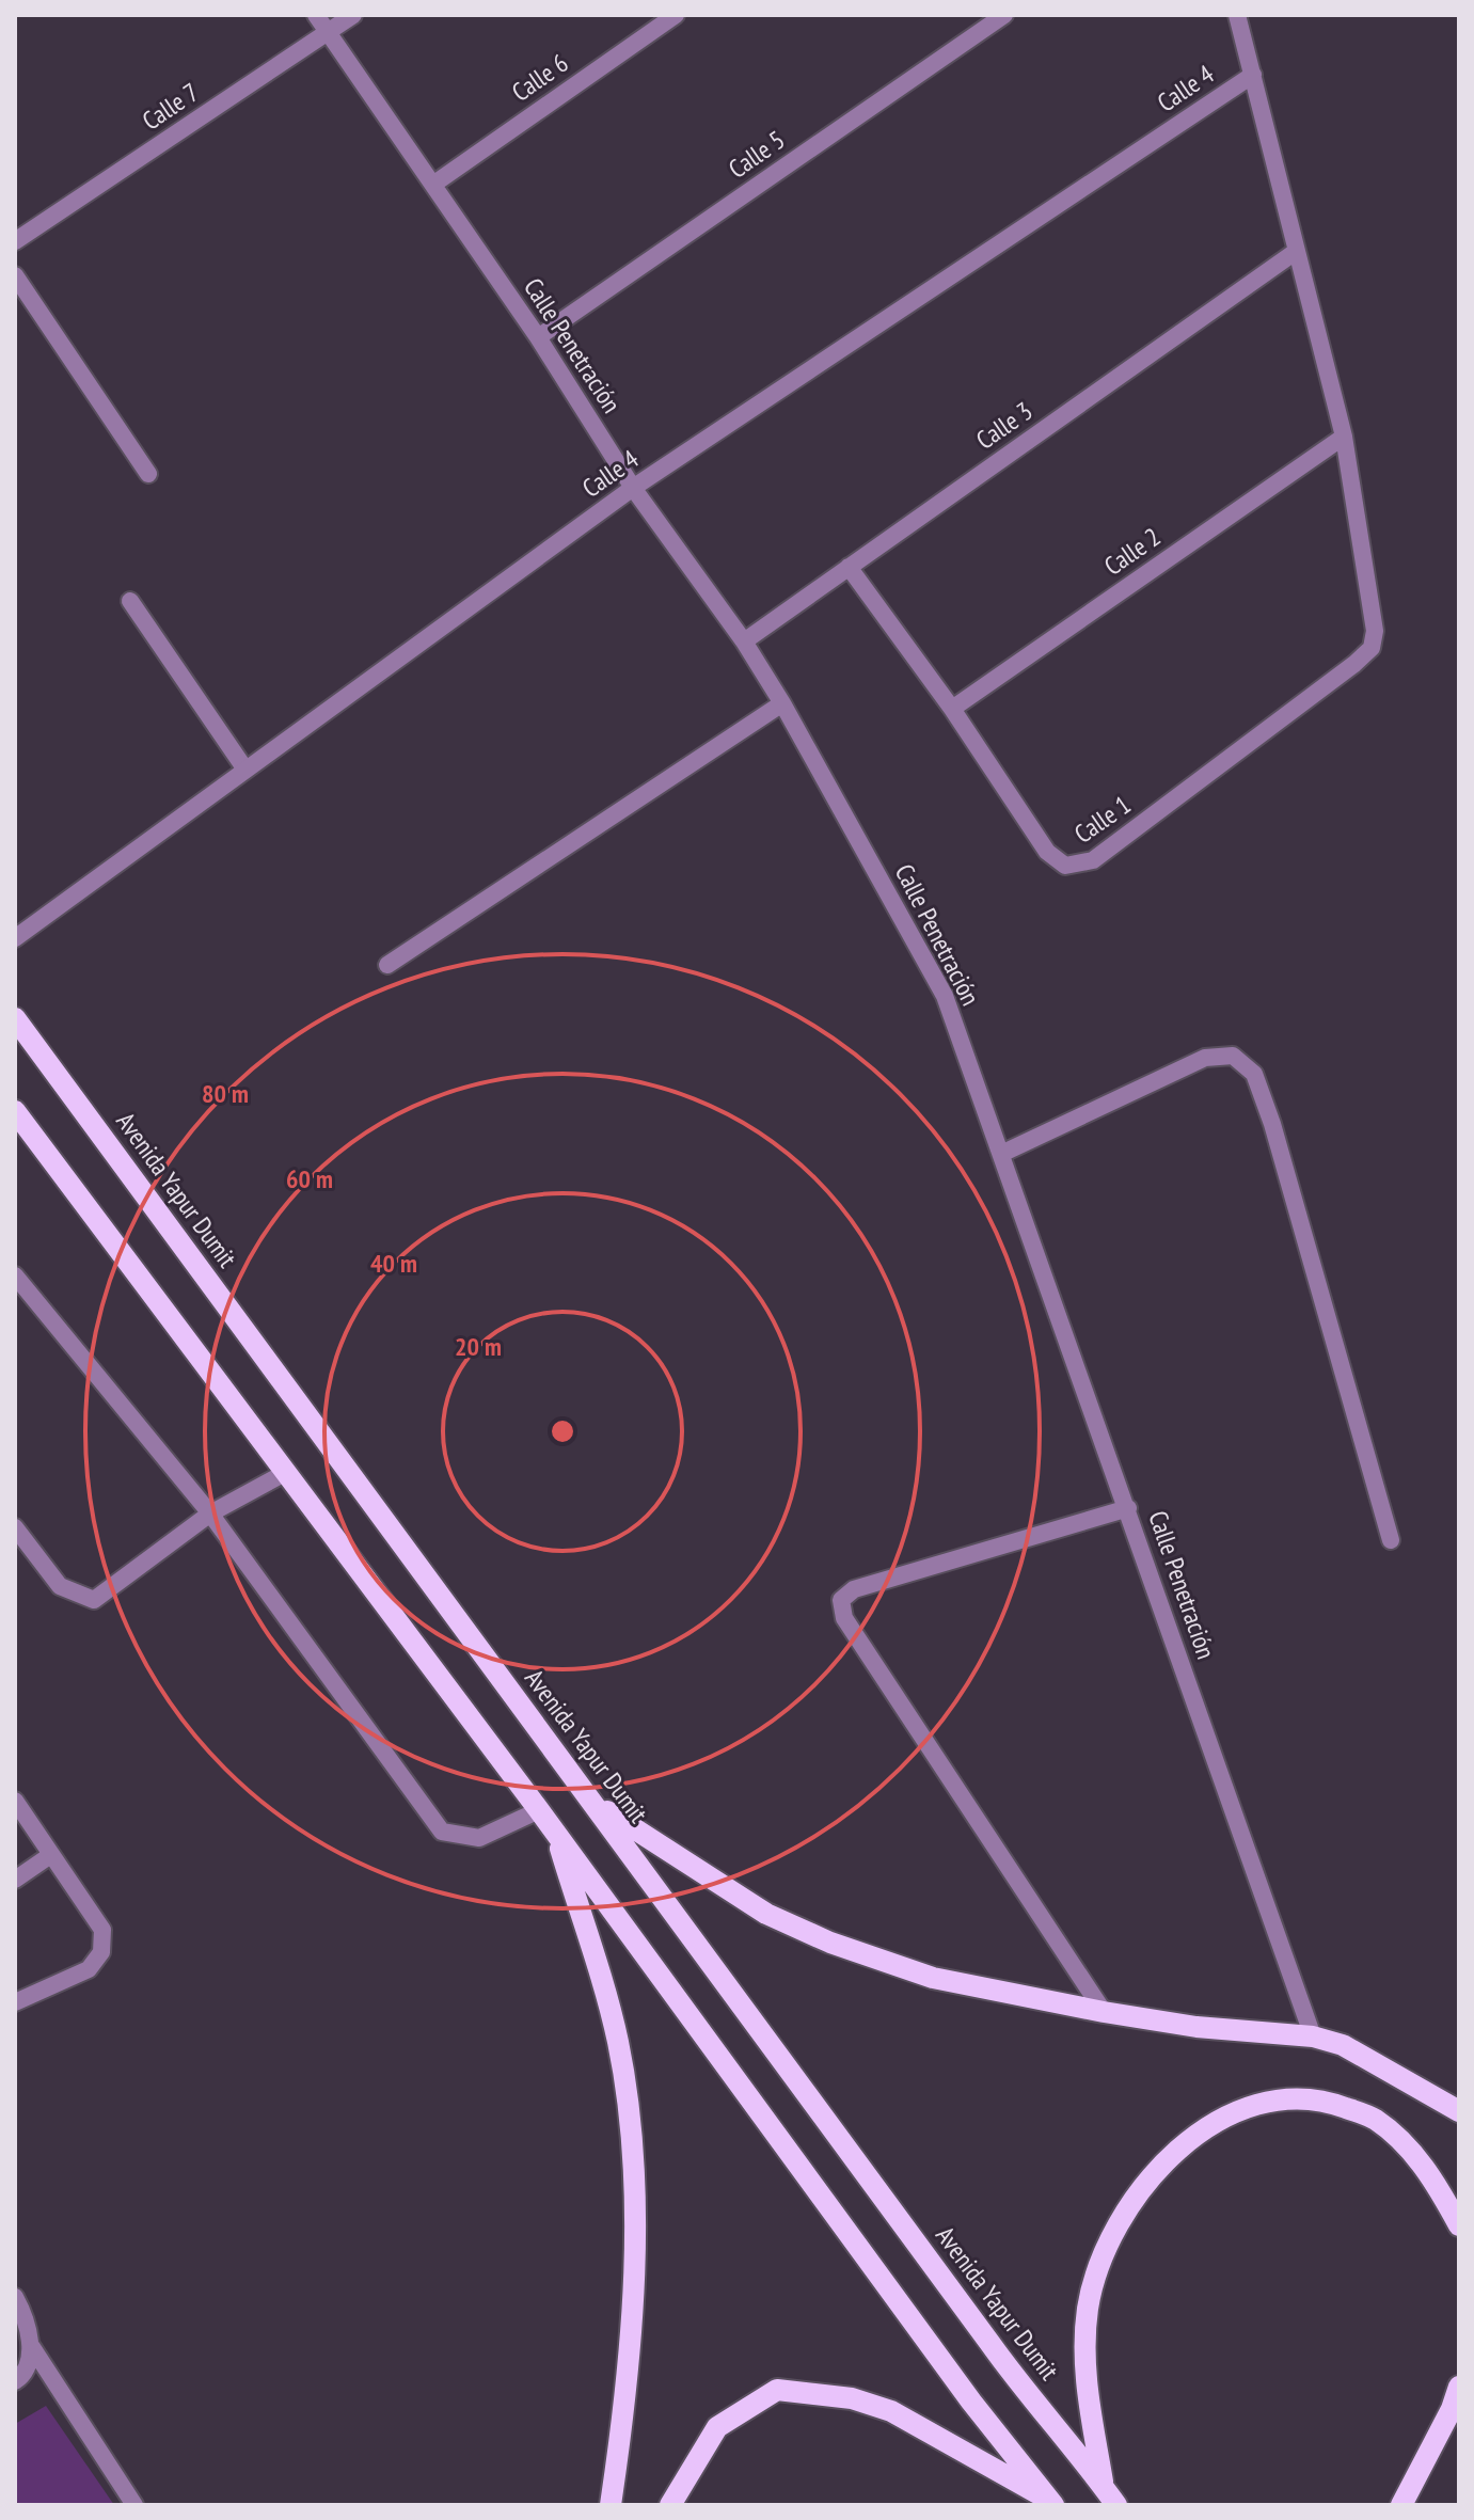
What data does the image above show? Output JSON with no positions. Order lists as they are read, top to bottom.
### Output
{
  "streets": {
    "main road": ["Avenida Yapur Dumit"],
    "street": [
      "Calle 6",
      "Calle 4",
      "Calle 7",
      "Calle 5",
      "Calle Penetración",
      "Calle 3",
      "Calle 2",
      "Calle 1"
    ]
  },
  "crossings": [
    ["Calle 6", "Calle Penetración"],
    ["Calle 4", "Calle Penetración"],
    ["Calle 7", "Calle Penetración"],
    ["Calle 5", "Calle Penetración"],
    ["Calle Penetración", "Calle 3"],
    ["Calle 3", "Calle 1"],
    ["Calle 2", "Calle 1"]
  ],
  "rings": [
    "80 m",
    "60 m",
    "40 m",
    "20 m"
  ]
}
